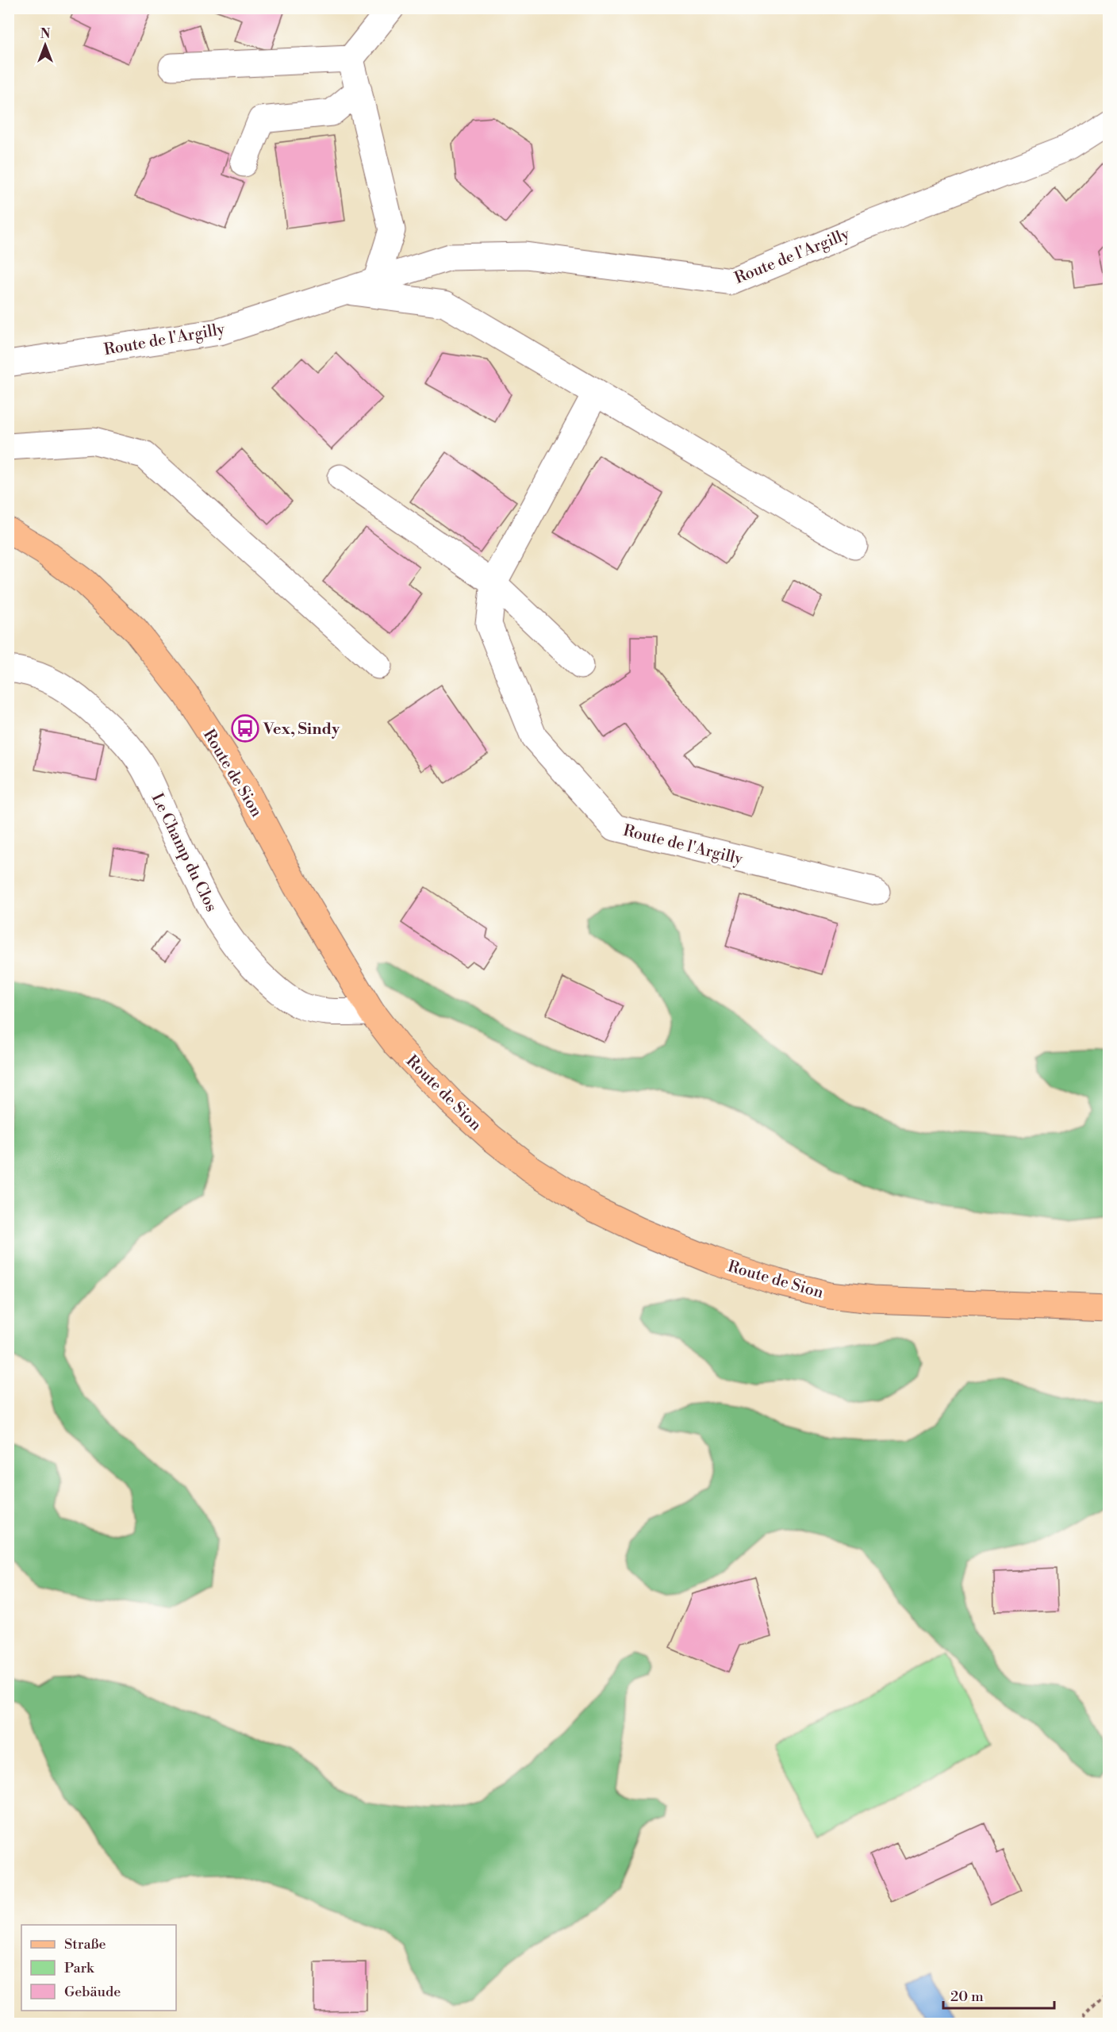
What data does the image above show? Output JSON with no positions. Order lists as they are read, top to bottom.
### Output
{
  "streets": {
    "main road": ["Route de Sion"],
    "street": ["Route de l'Argilly", "Le Champ du Clos"]
  },
  "crossings": [
    ["Route de Sion", "Le Champ du Clos"]
  ],
  "places": {
    "bus stop": ["Vex, Sindy"]
  },
  "legend": ["Straße", "Park", "Gebäude"],
  "scale_bar": "20 m",
  "north": "top"
}
